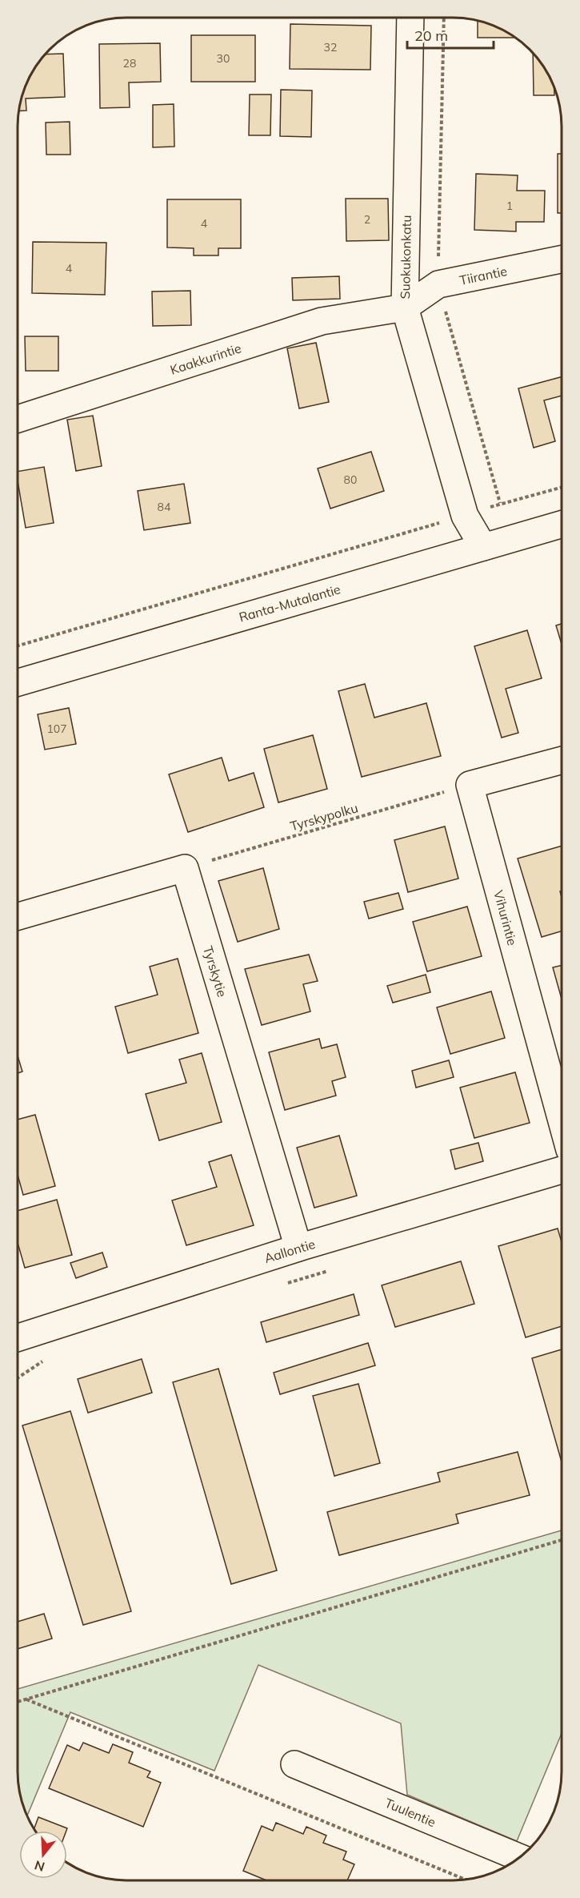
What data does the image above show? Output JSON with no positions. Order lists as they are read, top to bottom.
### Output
{
  "streets": {
    "street": [
      "Suokukonkatu",
      "Tiirantie",
      "Kaakkurintie",
      "Ranta-Mutalantie",
      "Vihurintie",
      "Tyrskytie",
      "Aallontie",
      "Tuulentie"
    ],
    "path": ["Tyrskypolku"]
  },
  "crossings": [
    ["Suokukonkatu", "Tiirantie"],
    ["Suokukonkatu", "Kaakkurintie"],
    ["Suokukonkatu", "Ranta-Mutalantie"],
    ["Tiirantie", "Kaakkurintie"],
    ["Tyrskypolku", "Vihurintie"],
    ["Tyrskypolku", "Tyrskytie"],
    ["Tyrskytie", "Aallontie"]
  ],
  "house_numbers": [
    "32",
    "30",
    "28",
    "1",
    "2",
    "4",
    "4",
    "80",
    "84",
    "107"
  ],
  "scale_bar": "20 m",
  "north": "bottom"
}
